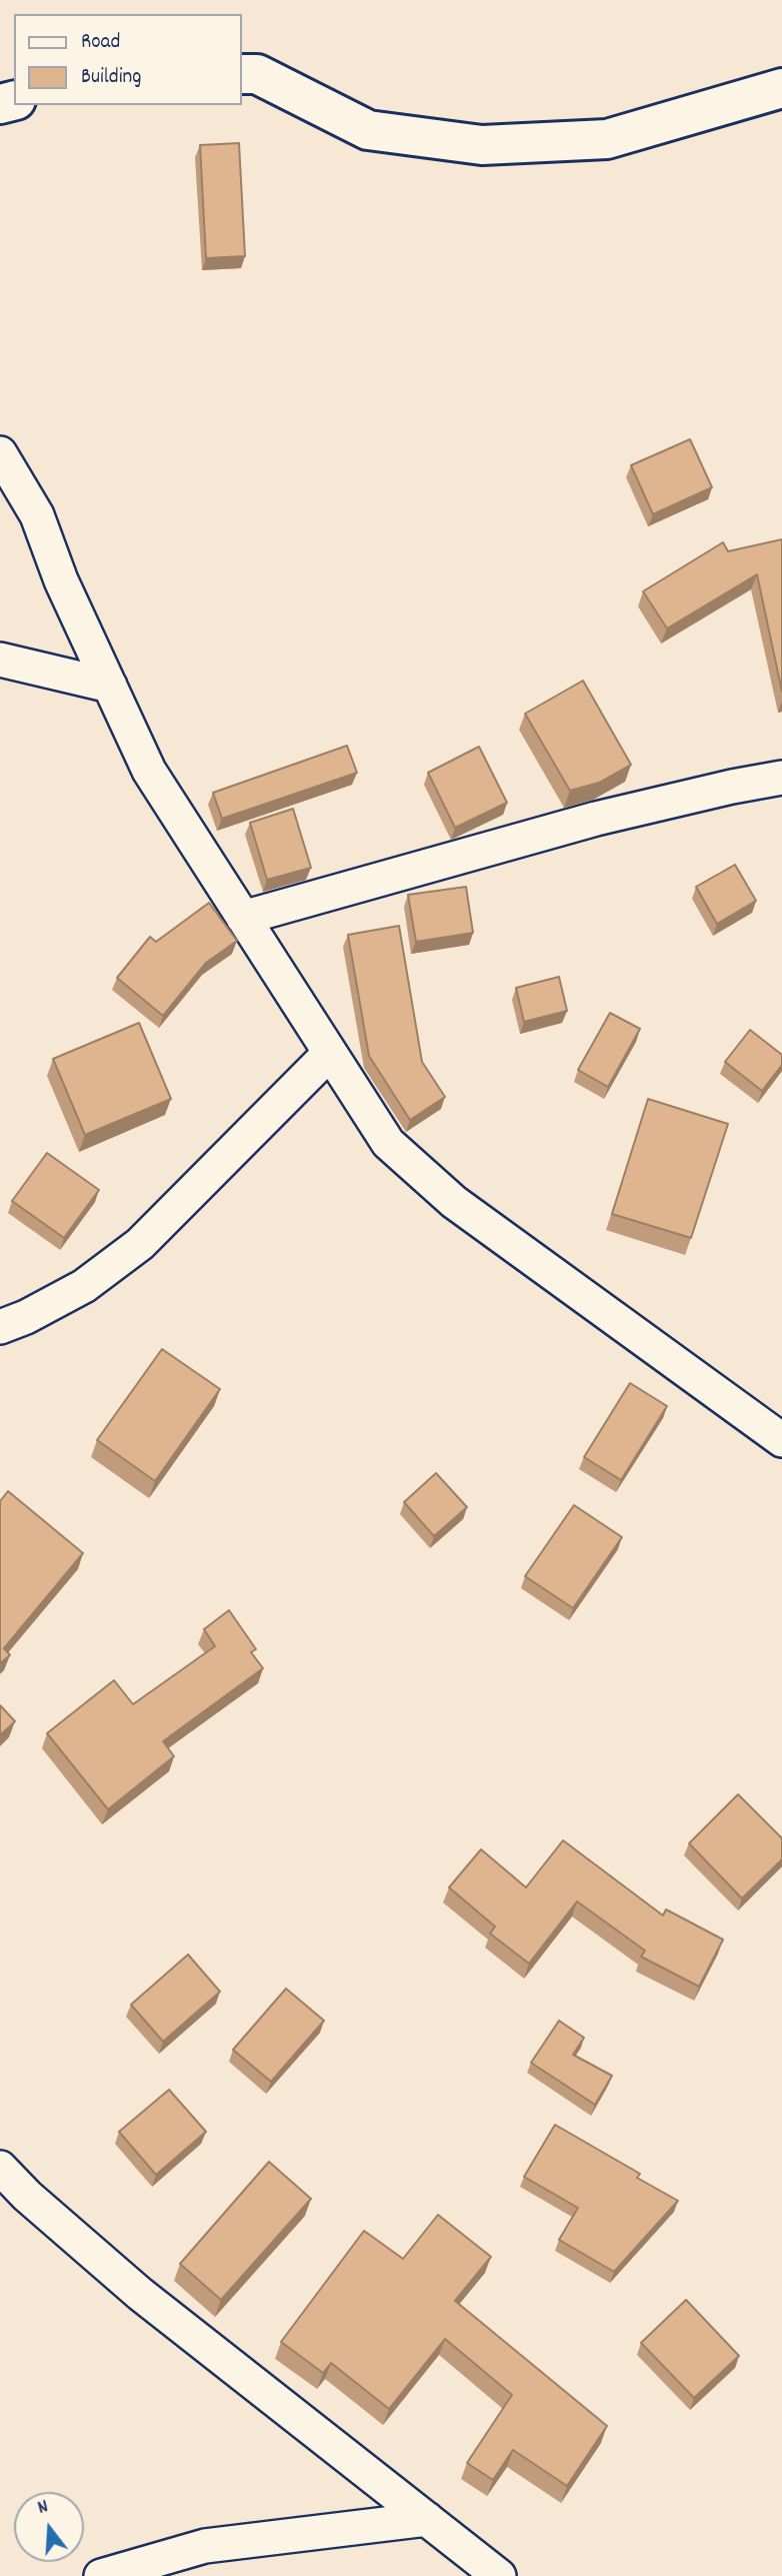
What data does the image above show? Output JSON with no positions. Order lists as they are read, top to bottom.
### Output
{
  "legend": ["Road", "Building"],
  "north": "top"
}
